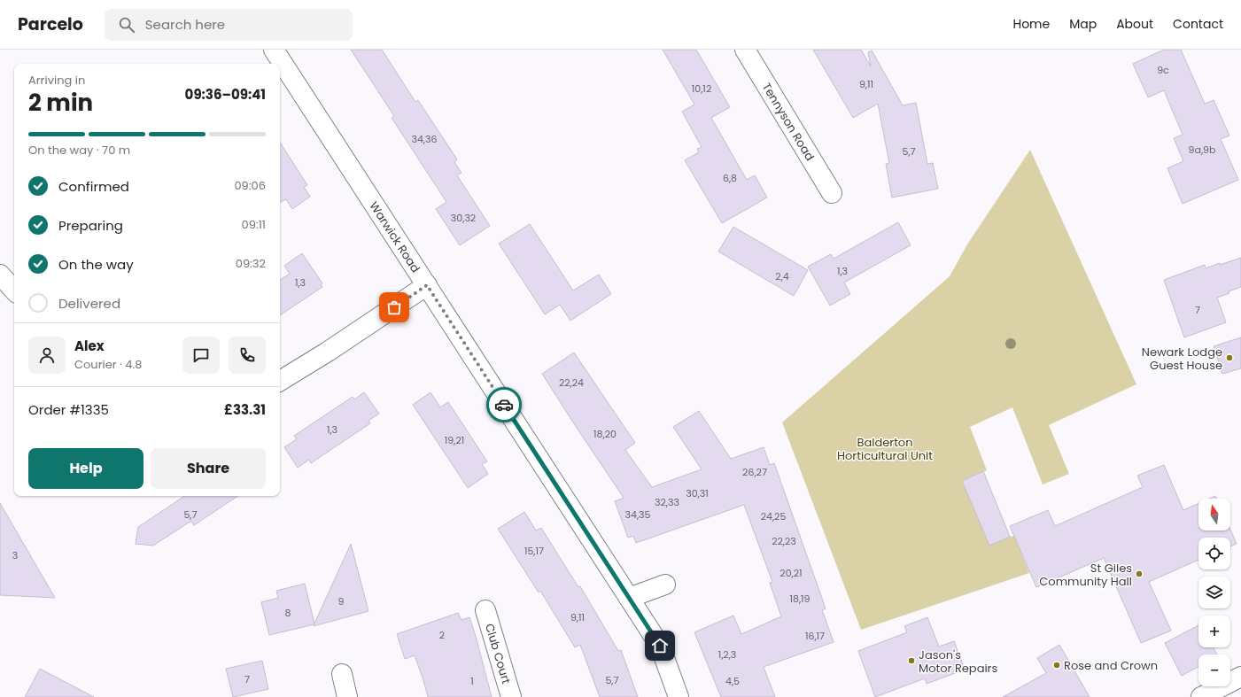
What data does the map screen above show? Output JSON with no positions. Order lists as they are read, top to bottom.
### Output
{
  "streets": {
    "street": ["Tennyson Road", "Warwick Road", "Club Court"]
  },
  "parks": ["Balderton Horticultural Unit"],
  "places": [
    "Newark Lodge Guest House",
    "St Giles Community Hall",
    "Jason's Motor Repairs",
    "Rose and Crown"
  ],
  "house_numbers": [
    "9c",
    "9,11",
    "10,12",
    "34,36",
    "9a,9b",
    "5,7",
    "6,8",
    "30,32",
    "1,3",
    "2,4",
    "1,3",
    "7",
    "22,24",
    "1,3",
    "18,20",
    "19,21",
    "26,27",
    "30,31",
    "32,33",
    "5,7",
    "34,35",
    "24,25",
    "22,23",
    "15,17",
    "3",
    "20,21",
    "18,19",
    "9",
    "8",
    "9,11",
    "2",
    "16,17",
    "1,2,3",
    "7",
    "5,7",
    "1",
    "4,5"
  ],
  "north": "top",
  "page": {
    "header": "Parcelo",
    "search": "Search here",
    "nav": [
      "Home",
      "Map",
      "About",
      "Contact"
    ],
    "heading": ["2 min", "Arriving in", "09:36–09:41"],
    "panel": [
      "Alex",
      "Courier · 4.8",
      "Order #1335",
      "£33.31"
    ],
    "bar": "On the way · 70 m",
    "list": [
      ["Confirmed", "09:06"],
      ["Preparing", "09:11"],
      ["On the way", "09:32"],
      "Delivered"
    ],
    "buttons": ["Help", "Share"],
    "map_buttons": ["+", "−"]
  }
}
